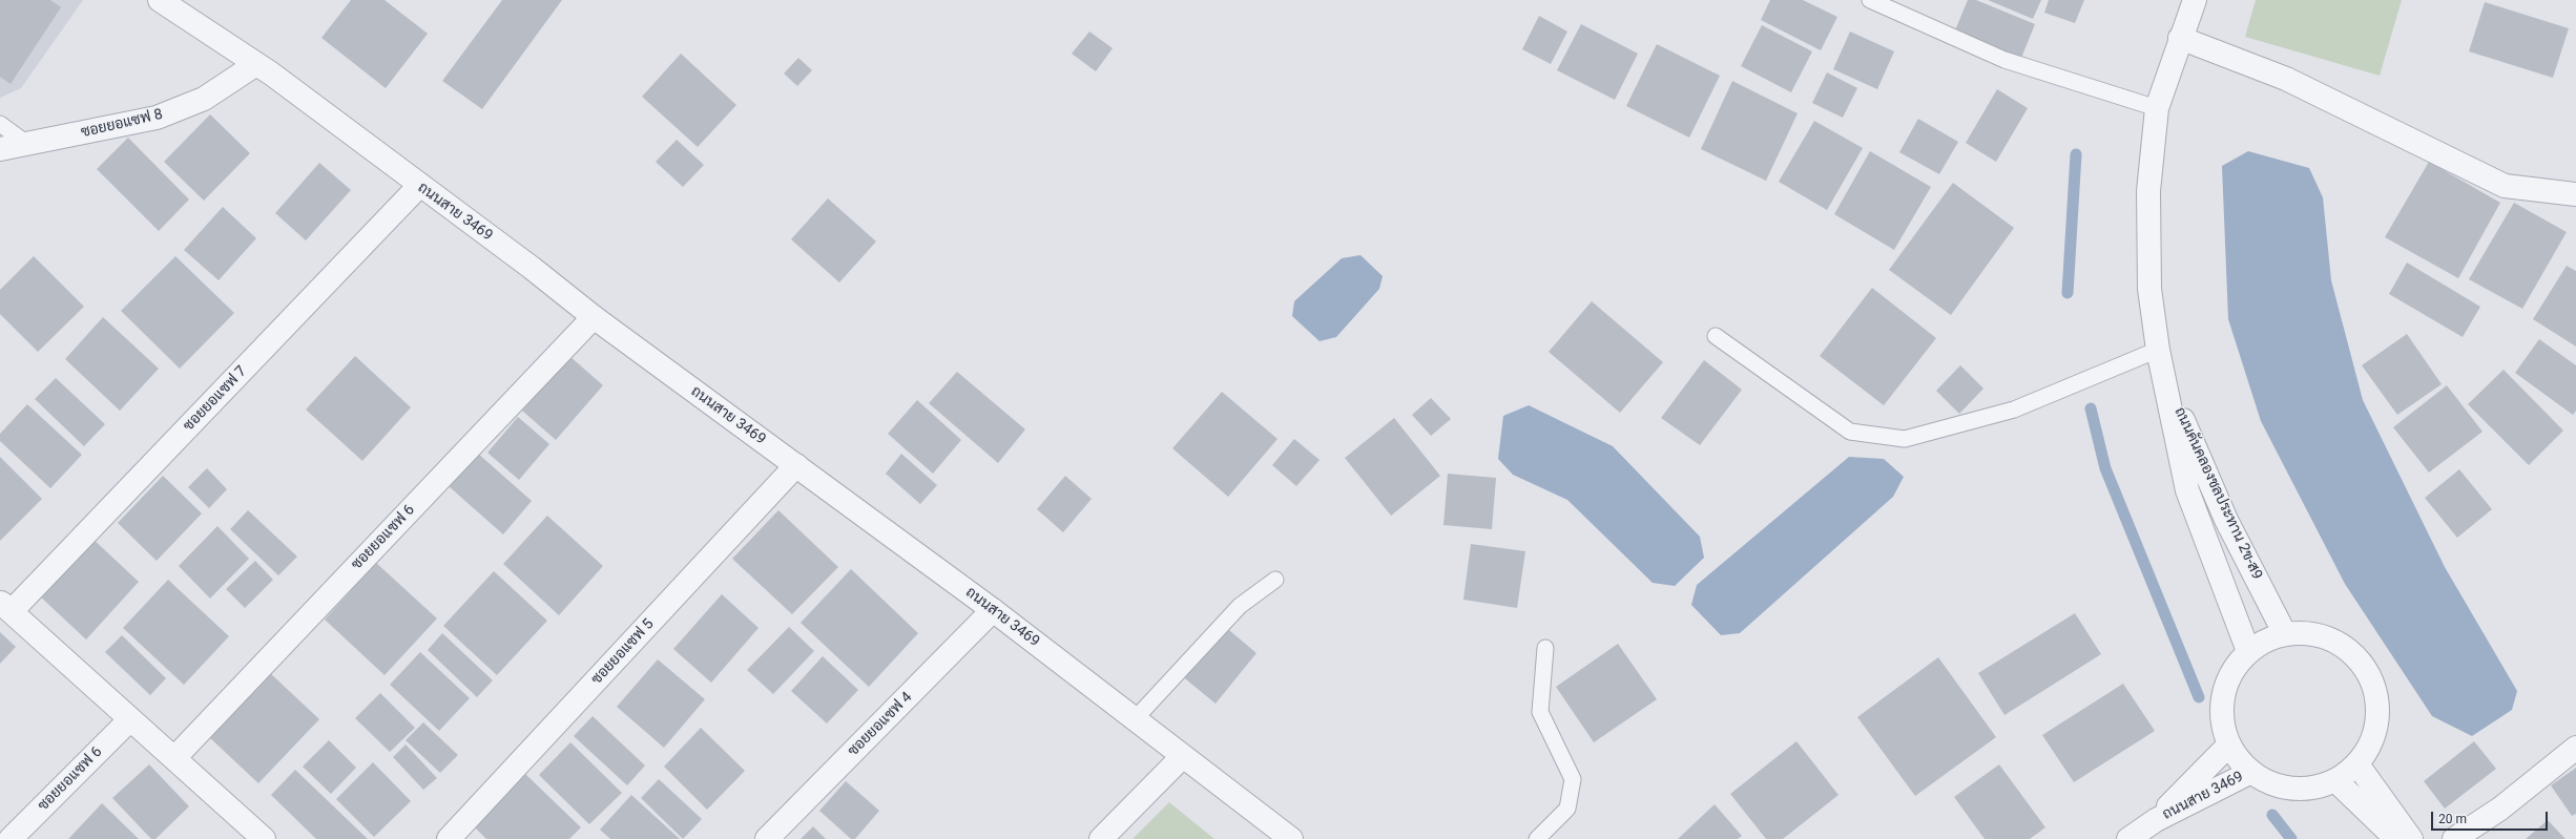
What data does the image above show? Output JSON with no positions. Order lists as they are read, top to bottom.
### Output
{
  "streets": {
    "street": [
      "ซอยยอแซฟ 8",
      "ถนนสาย 3469",
      "ซอยยอแซฟ 7",
      "ถนนคันคลองชลประทาน 2ข-ส9",
      "ซอยยอแซฟ 6",
      "ซอยยอแซฟ 5",
      "ซอยยอแซฟ 4"
    ]
  },
  "crossings": [
    ["ซอยยอแซฟ 8", "ถนนสาย 3469"],
    ["ถนนสาย 3469", "ซอยยอแซฟ 7"],
    ["ถนนสาย 3469", "ซอยยอแซฟ 6"],
    ["ถนนสาย 3469", "ซอยยอแซฟ 5"],
    ["ถนนสาย 3469", "ซอยยอแซฟ 4"]
  ],
  "scale_bar": "20 m"
}
